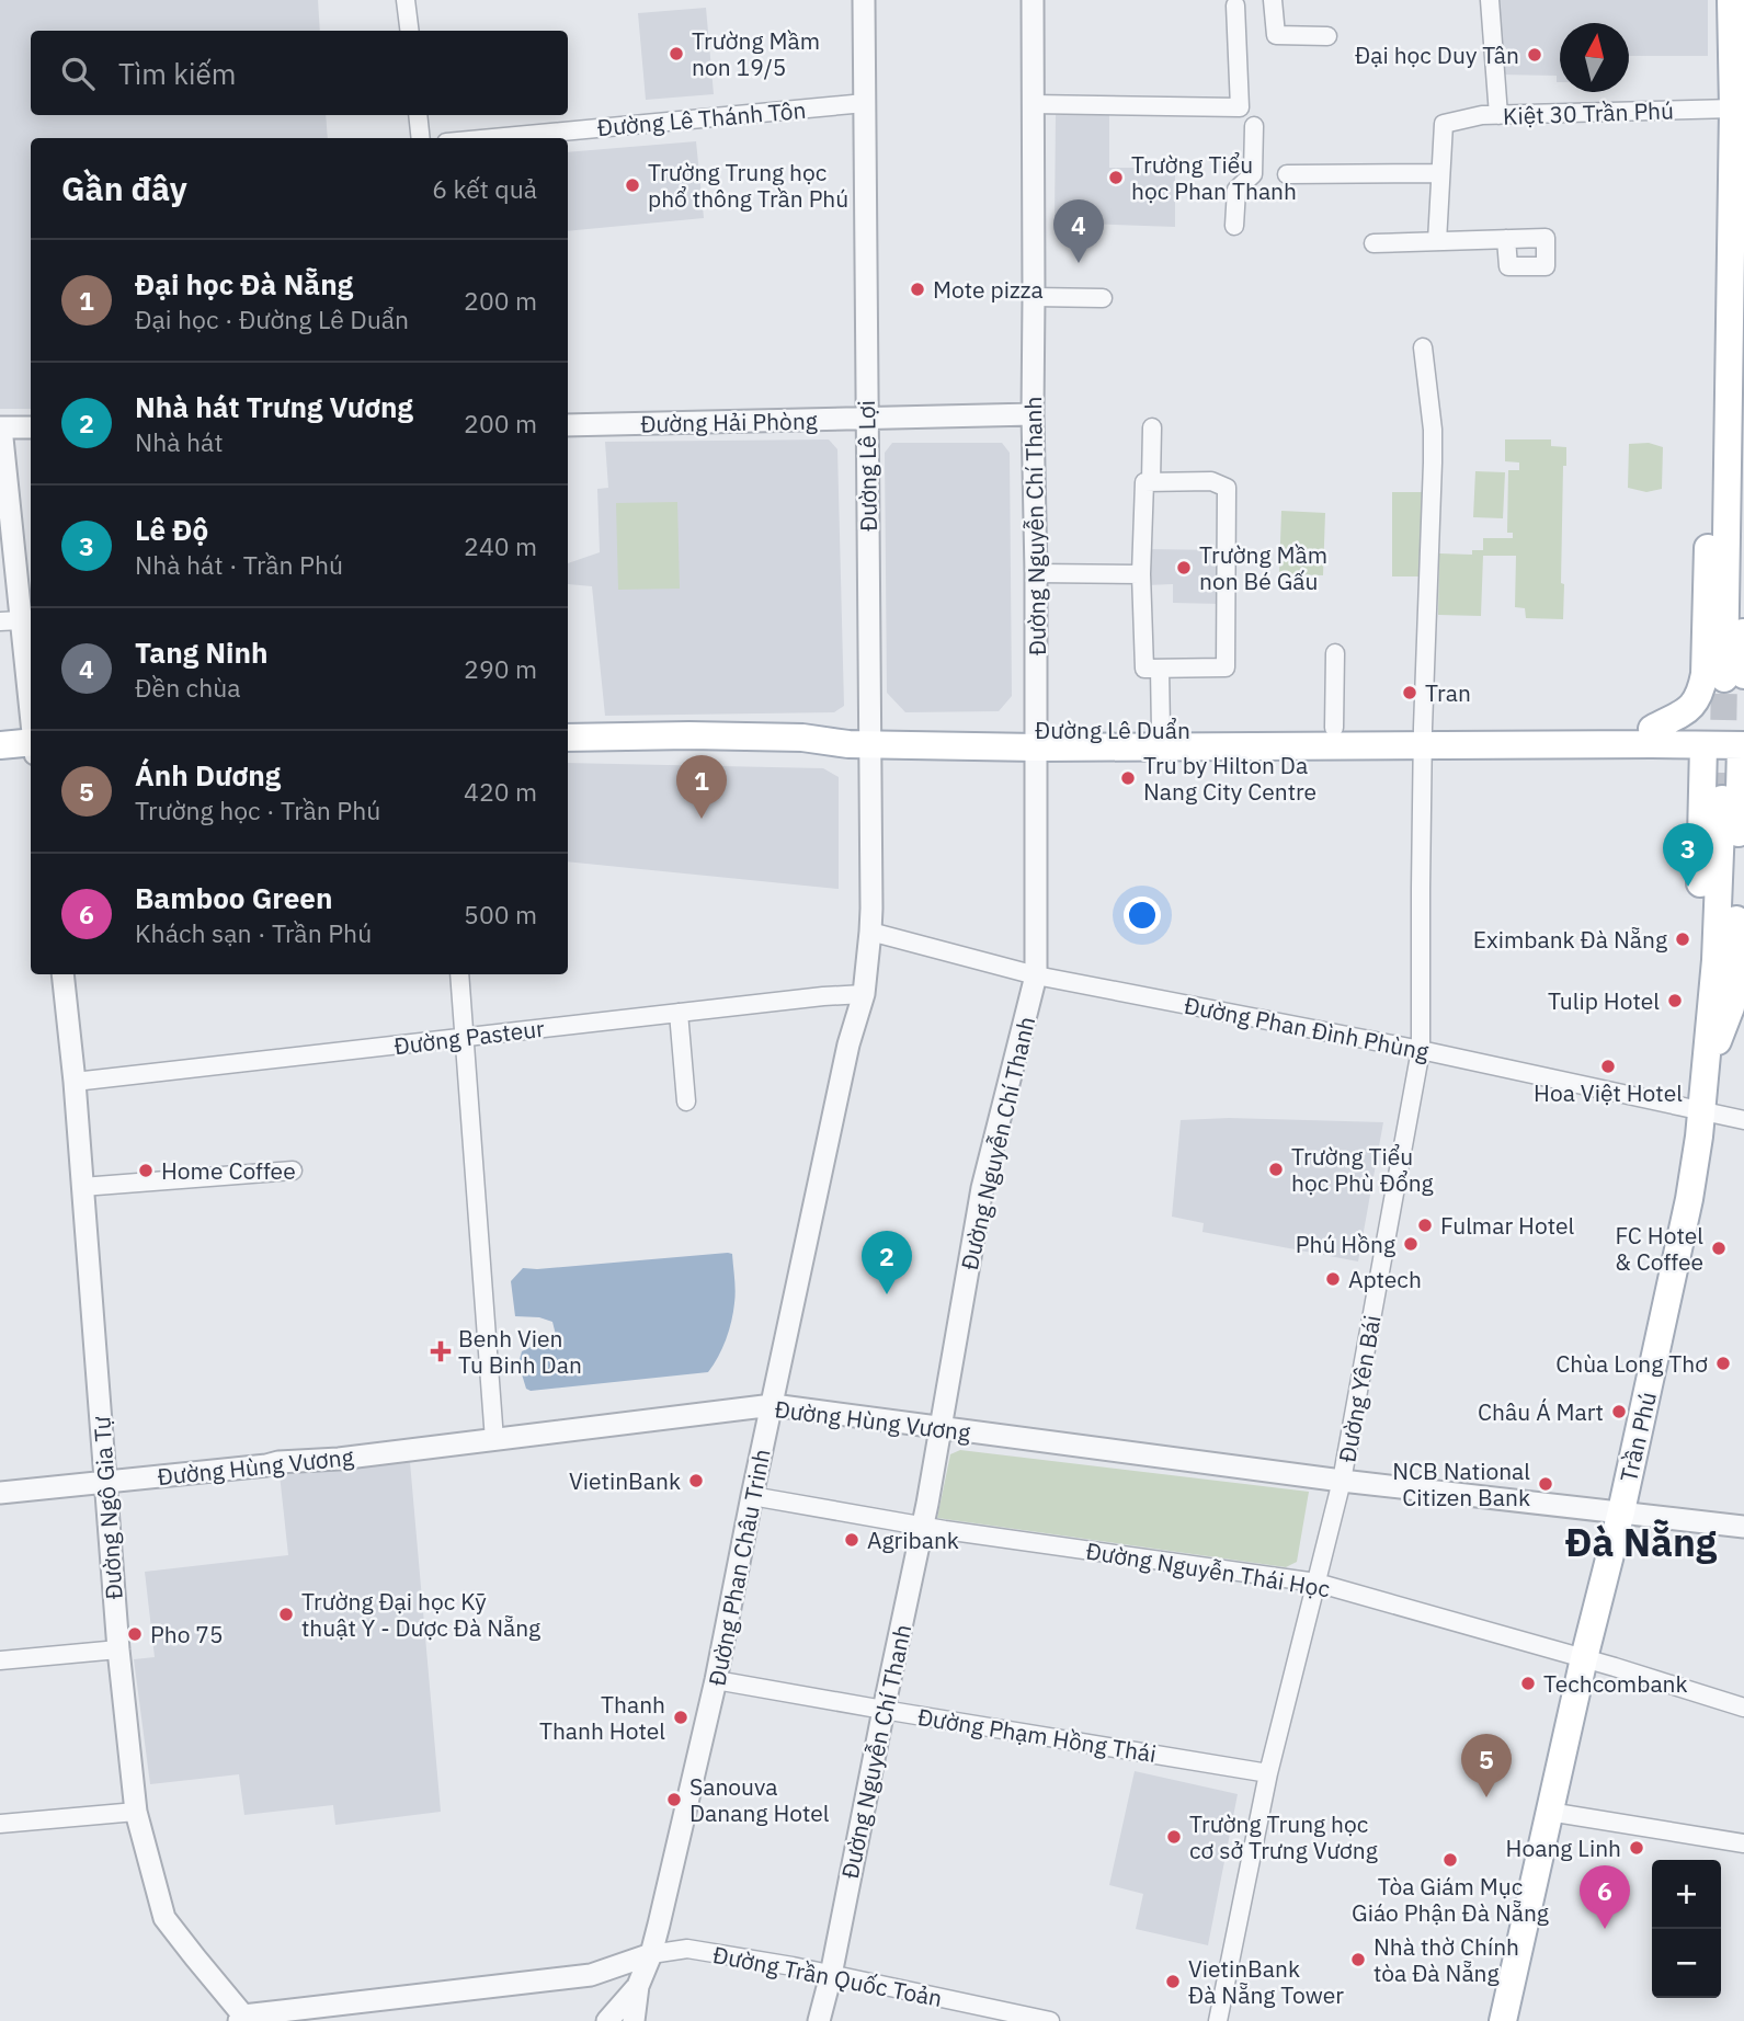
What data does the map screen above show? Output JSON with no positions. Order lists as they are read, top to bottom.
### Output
{
  "streets": {
    "main road": ["Đường Lê Duẩn", "Trần Phú"],
    "street": [
      "Kiệt 30 Trần Phú",
      "Đường Lê Thánh Tôn",
      "Đường Hải Phòng",
      "Đường Lê Lợi",
      "Đường Nguyễn Chí Thanh",
      "Đường Phan Đình Phùng",
      "Đường Pasteur",
      "Đường Yên Bái",
      "Đường Hùng Vương",
      "Đường Ngô Gia Tự",
      "Đường Phan Châu Trinh",
      "Đường Nguyễn Thái Học",
      "Đường Phạm Hồng Thái",
      "Đường Trần Quốc Toản"
    ]
  },
  "crossings": [
    ["Đường Lê Thánh Tôn", "Đường Lê Lợi"],
    ["Đường Hải Phòng", "Đường Lê Lợi"],
    ["Đường Hải Phòng", "Đường Nguyễn Chí Thanh"],
    ["Đường Lê Lợi", "Đường Lê Duẩn"],
    ["Đường Lê Lợi", "Đường Phan Đình Phùng"],
    ["Đường Lê Lợi", "Đường Phan Châu Trinh"],
    ["Đường Nguyễn Chí Thanh", "Đường Lê Duẩn"],
    ["Đường Nguyễn Chí Thanh", "Đường Phan Đình Phùng"],
    ["Đường Nguyễn Chí Thanh", "Đường Hùng Vương"],
    ["Đường Nguyễn Chí Thanh", "Đường Nguyễn Thái Học"],
    ["Đường Nguyễn Chí Thanh", "Đường Phạm Hồng Thái"],
    ["Đường Nguyễn Chí Thanh", "Đường Trần Quốc Toản"],
    ["Đường Lê Duẩn", "Đường Yên Bái"],
    ["Đường Lê Duẩn", "Trần Phú"],
    ["Đường Phan Đình Phùng", "Đường Yên Bái"],
    ["Đường Phan Đình Phùng", "Trần Phú"],
    ["Đường Phan Đình Phùng", "Đường Phan Châu Trinh"],
    ["Đường Pasteur", "Đường Ngô Gia Tự"],
    ["Đường Pasteur", "Đường Phan Châu Trinh"],
    ["Đường Yên Bái", "Đường Hùng Vương"],
    ["Đường Yên Bái", "Đường Nguyễn Thái Học"],
    ["Đường Yên Bái", "Đường Phạm Hồng Thái"],
    ["Đường Hùng Vương", "Trần Phú"],
    ["Đường Hùng Vương", "Đường Ngô Gia Tự"],
    ["Đường Hùng Vương", "Đường Phan Châu Trinh"],
    ["Trần Phú", "Đường Nguyễn Thái Học"],
    ["Đường Phan Châu Trinh", "Đường Nguyễn Thái Học"],
    ["Đường Phan Châu Trinh", "Đường Phạm Hồng Thái"],
    ["Đường Phan Châu Trinh", "Đường Trần Quốc Toản"]
  ],
  "districts": ["Đà Nẵng"],
  "places": {
    "other": [
      "Trường Mầm non 19/5",
      "Đại học Duy Tân",
      "Trường Tiểu học Phan Thanh",
      "Trường Trung học phổ thông Trần Phú",
      "Mote pizza",
      "Trường Mầm non Bé Gấu",
      "Tran",
      "Tru by Hilton Da Nang City Centre",
      "Eximbank Đà Nẵng",
      "Tulip Hotel",
      "Hoa Việt Hotel",
      "Trường Tiểu học Phù Đổng",
      "Home Coffee",
      "Fulmar Hotel",
      "Phú Hồng",
      "FC Hotel & Coffee",
      "Aptech",
      "Chùa Long Thơ",
      "Châu Á Mart",
      "VietinBank",
      "NCB National Citizen Bank",
      "Agribank",
      "Trường Đại học Kỹ thuật Y - Dược Đà Nẵng",
      "Pho 75",
      "Techcombank",
      "Thanh Thanh Hotel",
      "Sanouva Danang Hotel",
      "Trường Trung học cơ sở Trưng Vương",
      "Hoang Linh",
      "Tòa Giám Mục Giáo Phận Đà Nẵng",
      "Nhà thờ Chính tòa Đà Nẵng",
      "VietinBank Đà Nẵng Tower"
    ],
    "health": ["Benh Vien Tu Binh Dan"]
  },
  "north": "top",
  "page": {
    "search": "Tìm kiếm",
    "heading": ["Gần đây", "6 kết quả"],
    "pins": [
      "4",
      "1",
      "3",
      "2",
      "5",
      "6"
    ],
    "list": [
      {
        "mark": "1",
        "name": "Đại học Đà Nẵng",
        "note": "Đại học · Đường Lê Duẩn",
        "value": "200 m"
      },
      {
        "mark": "2",
        "name": "Nhà hát Trưng Vương",
        "note": "Nhà hát",
        "value": "200 m"
      },
      {
        "mark": "3",
        "name": "Lê Độ",
        "note": "Nhà hát · Trần Phú",
        "value": "240 m"
      },
      {
        "mark": "4",
        "name": "Tang Ninh",
        "note": "Đền chùa",
        "value": "290 m"
      },
      {
        "mark": "5",
        "name": "Ánh Dương",
        "note": "Trường học · Trần Phú",
        "value": "420 m"
      },
      {
        "mark": "6",
        "name": "Bamboo Green",
        "note": "Khách sạn · Trần Phú",
        "value": "500 m"
      }
    ],
    "map_buttons": ["+", "−"]
  }
}
